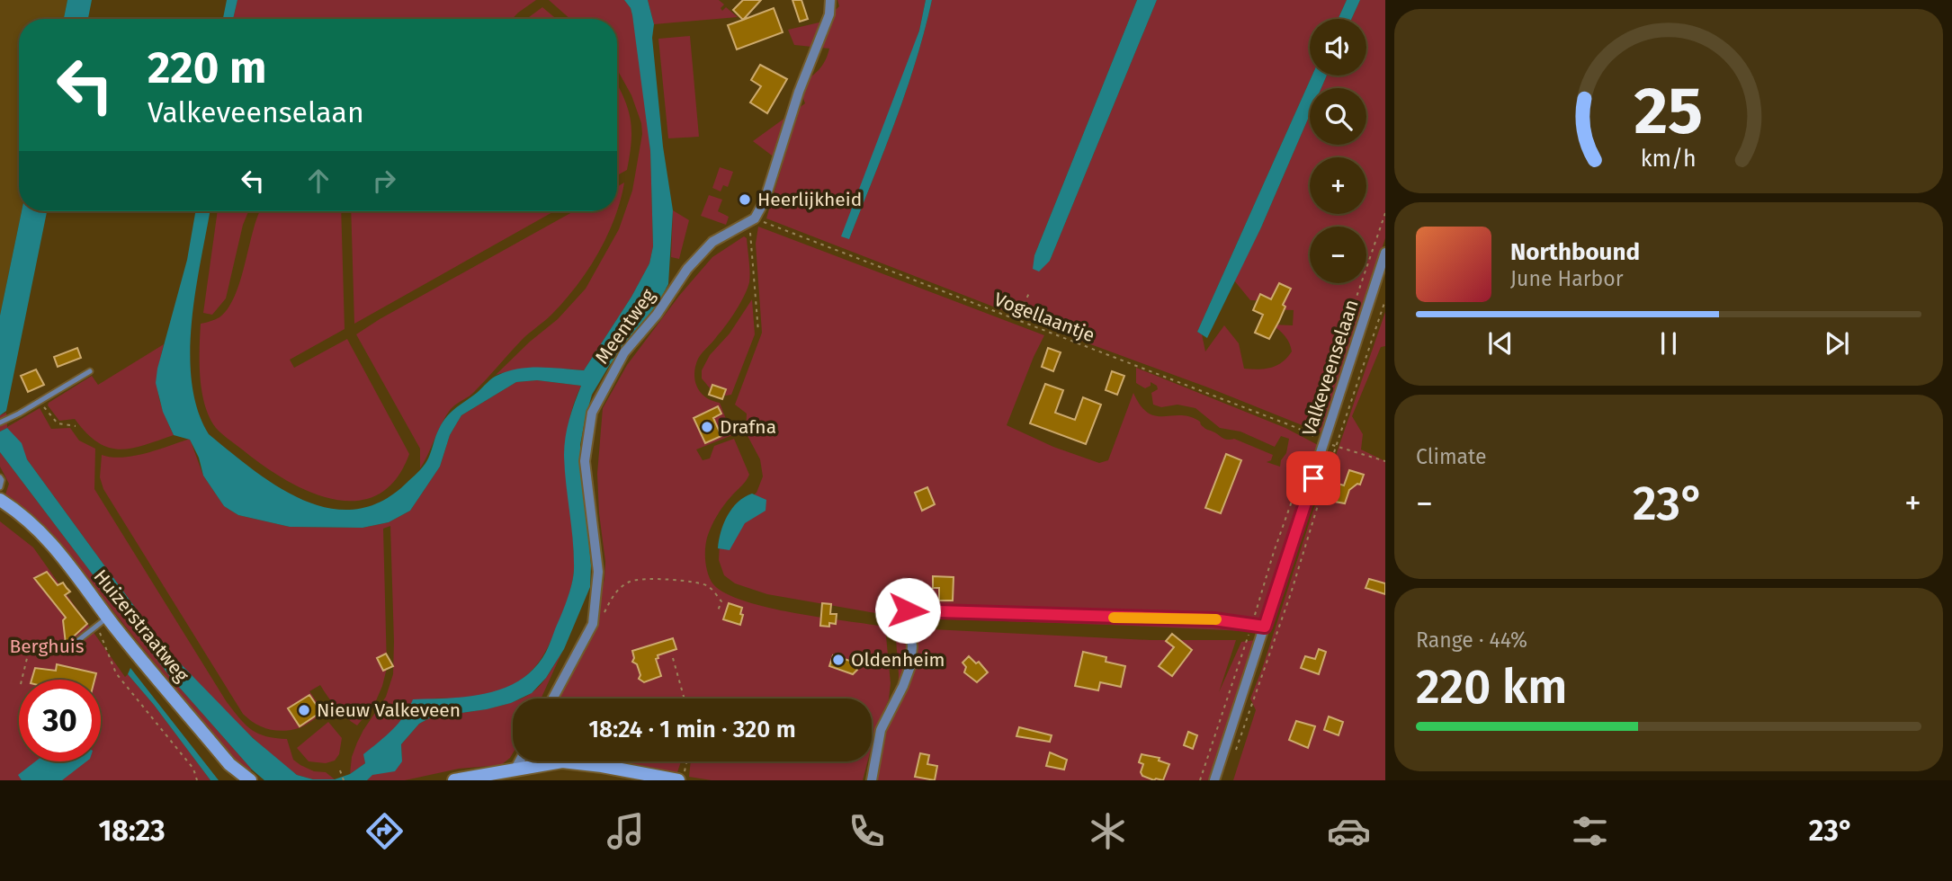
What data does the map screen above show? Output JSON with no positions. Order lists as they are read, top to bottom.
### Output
{
  "streets": {
    "street": ["Meentweg", "Valkeveenselaan", "Huizerstraatweg"],
    "path": ["Vogellaantje"]
  },
  "crossings": [
    ["Vogellaantje", "Meentweg"],
    ["Vogellaantje", "Valkeveenselaan"]
  ],
  "parks": ["Berghuis"],
  "places": [
    "Heerlijkheid",
    "Drafna",
    "Oldenheim",
    "Nieuw Valkeveen"
  ],
  "page": {
    "map_buttons": ["+", "−"],
    "turn": ["220 m", "Valkeveenselaan"],
    "song": ["Northbound", "June Harbor"],
    "tile": [
      "Climate",
      ["Range · 44%", "220 km"]
    ],
    "heat": ["−", "23°", "+"],
    "limit": "30",
    "trip": "18:24 · 1 min · 320 m",
    "tabs": ["18:23", "23°"],
    "gauge": ["25", "km/h"]
  }
}
